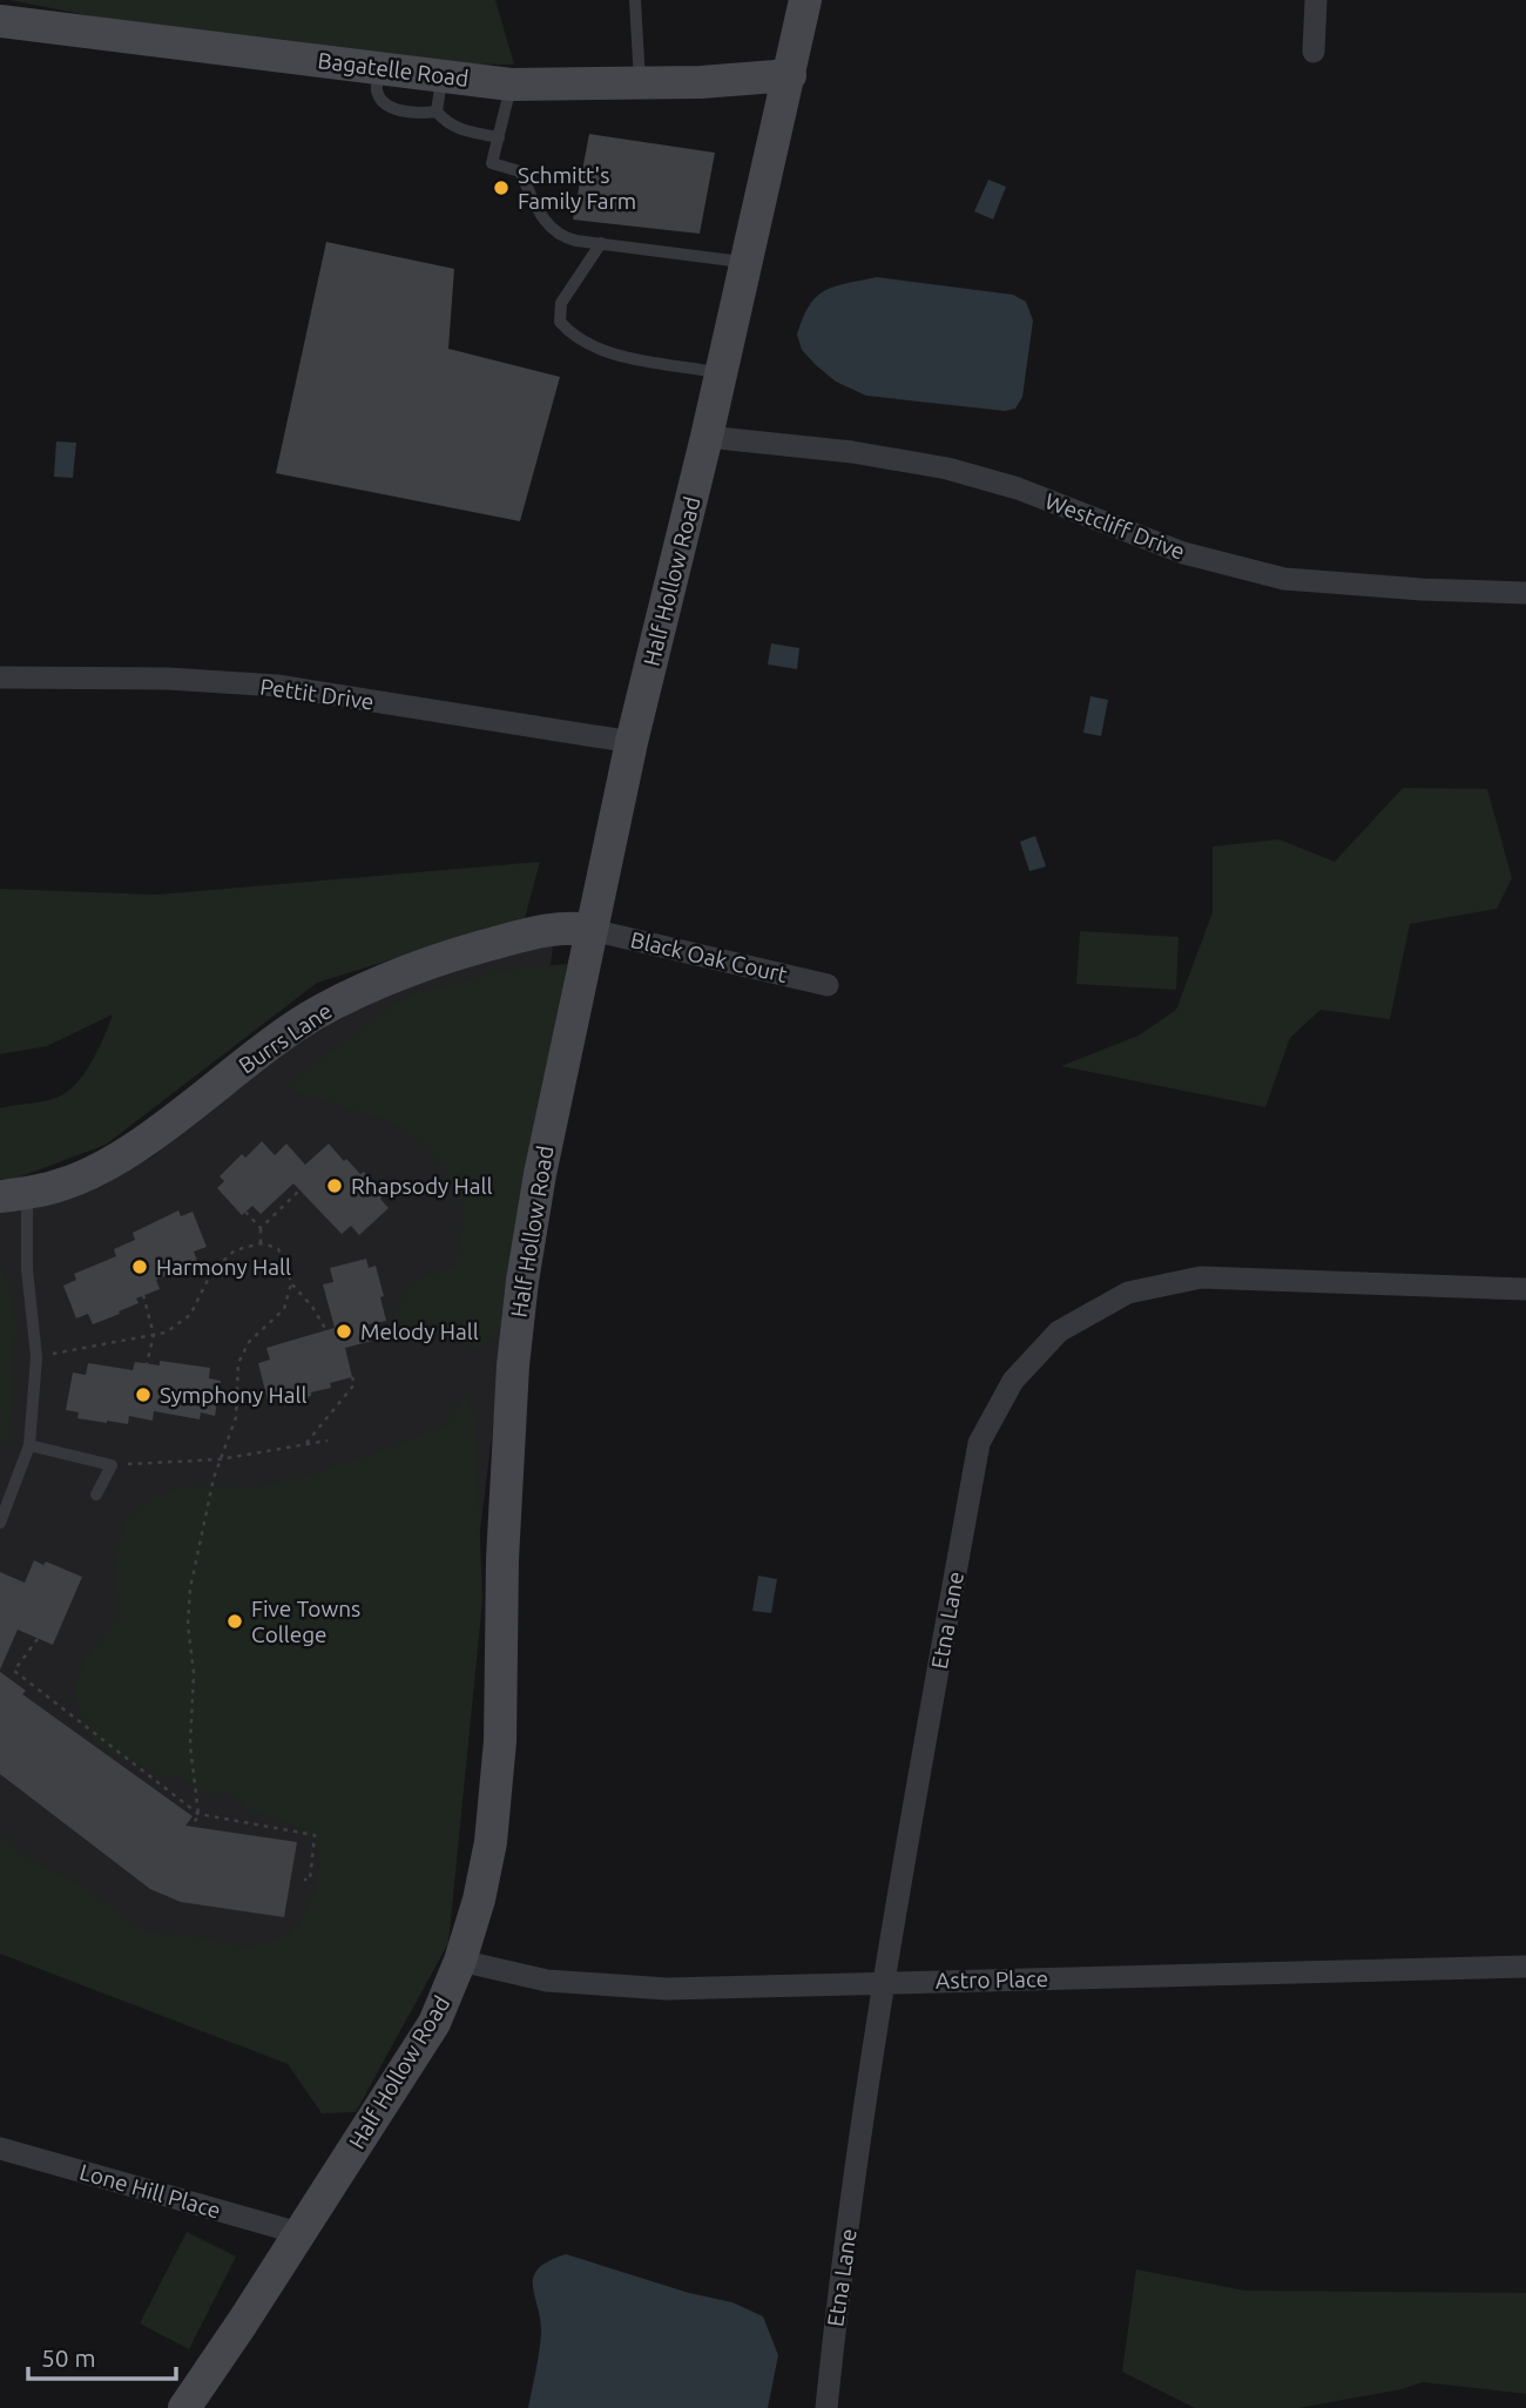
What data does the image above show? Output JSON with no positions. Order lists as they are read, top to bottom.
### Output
{
  "streets": {
    "main road": ["Bagatelle Road", "Half Hollow Road", "Burrs Lane"],
    "street": [
      "Westcliff Drive",
      "Pettit Drive",
      "Black Oak Court",
      "Etna Lane",
      "Astro Place",
      "Lone Hill Place"
    ]
  },
  "crossings": [
    ["Bagatelle Road", "Half Hollow Road"],
    ["Westcliff Drive", "Half Hollow Road"],
    ["Half Hollow Road", "Pettit Drive"],
    ["Half Hollow Road", "Black Oak Court"],
    ["Half Hollow Road", "Burrs Lane"],
    ["Half Hollow Road", "Astro Place"],
    ["Half Hollow Road", "Lone Hill Place"],
    ["Black Oak Court", "Burrs Lane"],
    ["Etna Lane", "Astro Place"]
  ],
  "places": [
    "Schmitt's Family Farm",
    "Rhapsody Hall",
    "Harmony Hall",
    "Melody Hall",
    "Symphony Hall",
    "Five Towns College"
  ],
  "scale_bar": "50 m"
}
